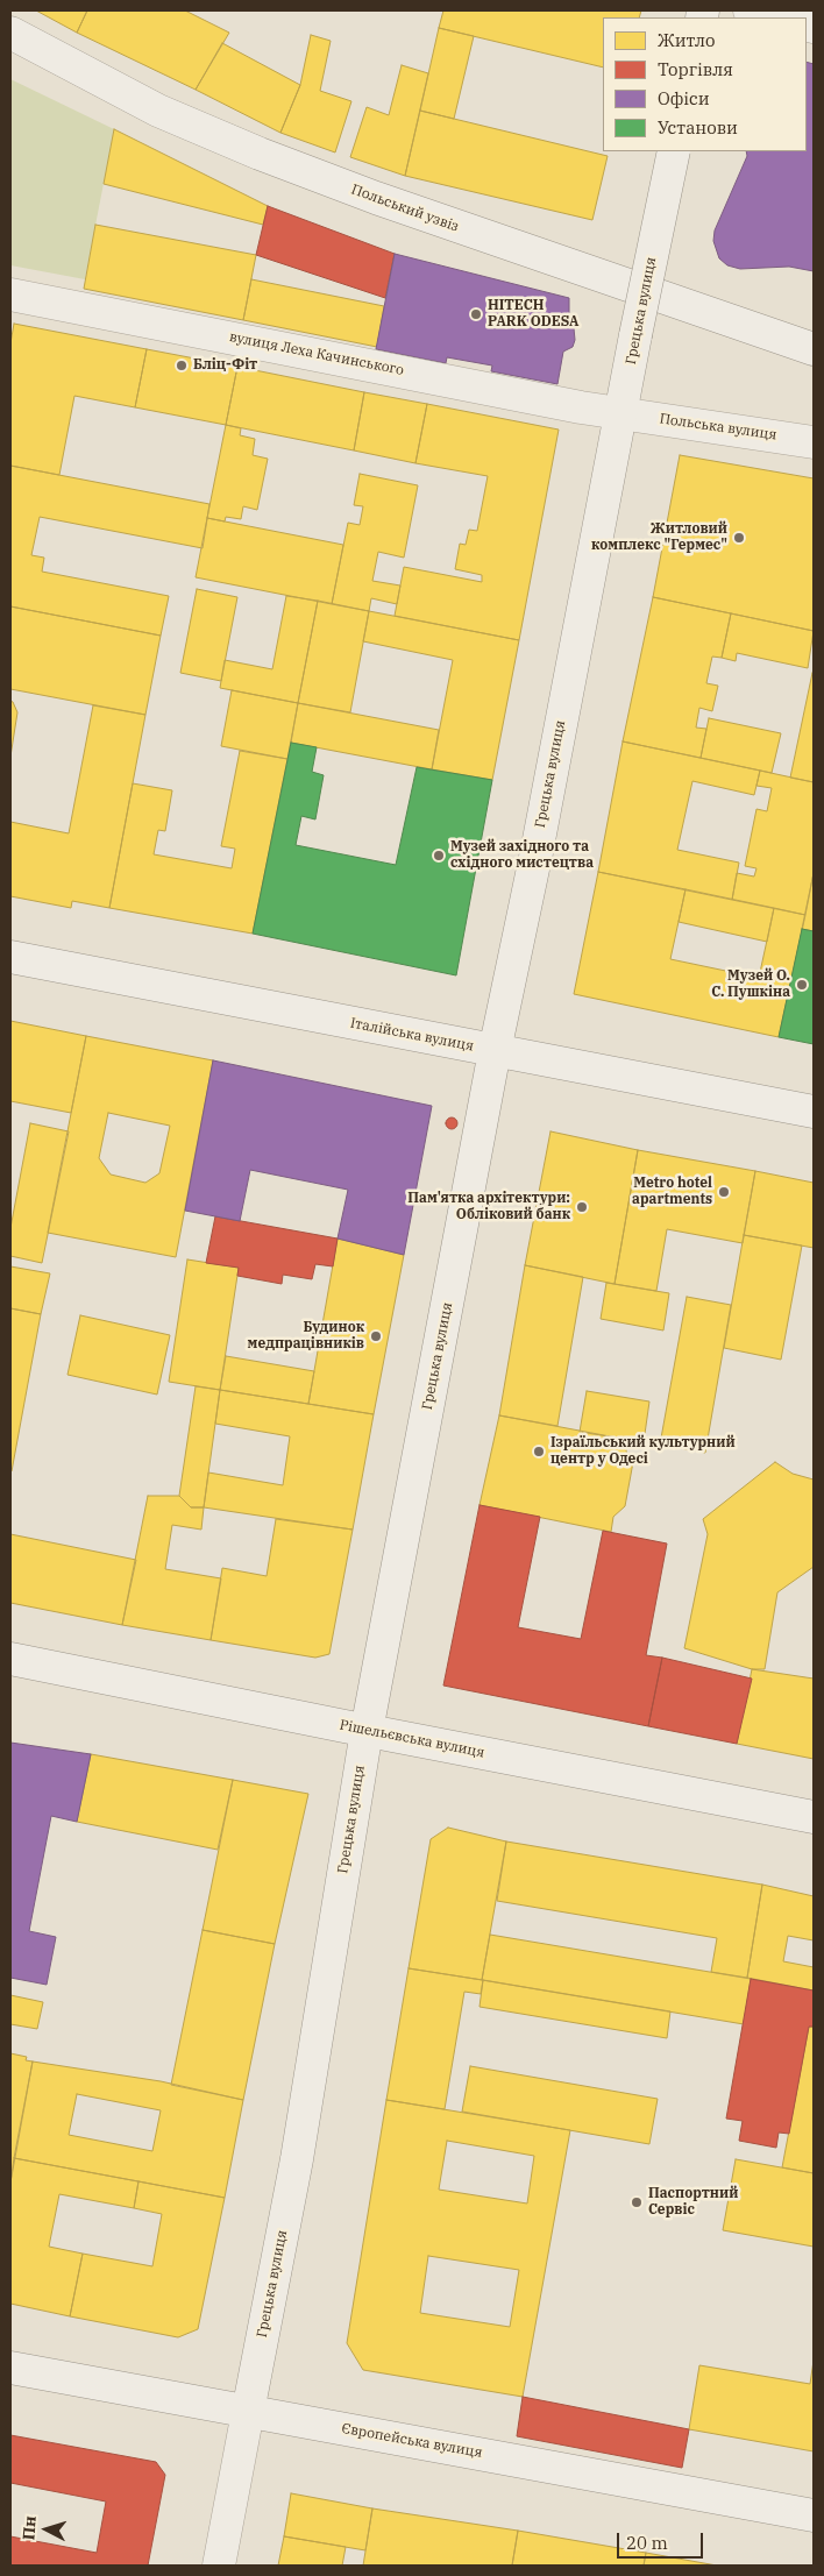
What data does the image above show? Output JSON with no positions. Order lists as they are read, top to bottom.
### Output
{
  "streets": {
    "street": [
      "Польський узвіз",
      "Грецька вулиця",
      "вулиця Леха Качинського",
      "Польська вулиця",
      "Італійська вулиця",
      "Рішельєвська вулиця",
      "Європейська вулиця"
    ]
  },
  "crossings": [
    ["Грецька вулиця", "вулиця Леха Качинського"],
    ["Грецька вулиця", "Польська вулиця"],
    ["Грецька вулиця", "Італійська вулиця"],
    ["Грецька вулиця", "Рішельєвська вулиця"],
    ["Грецька вулиця", "Європейська вулиця"],
    ["вулиця Леха Качинського", "Польська вулиця"]
  ],
  "places": [
    "HITECH PARK ODESA",
    "Бліц-Фіт",
    "Житловий комплекс \"Гермес\"",
    "Музей західного та східного мистецтва",
    "Музей О. С. Пушкіна",
    "Metro hotel apartments",
    "Пам'ятка архітектури: Обліковий банк",
    "Будинок медпрацівників",
    "Ізраїльський культурний центр у Одесі",
    "Паспортний Сервіс"
  ],
  "legend": [
    "Житло",
    "Торгівля",
    "Офіси",
    "Установи"
  ],
  "scale_bar": "20 m",
  "north": "left"
}
